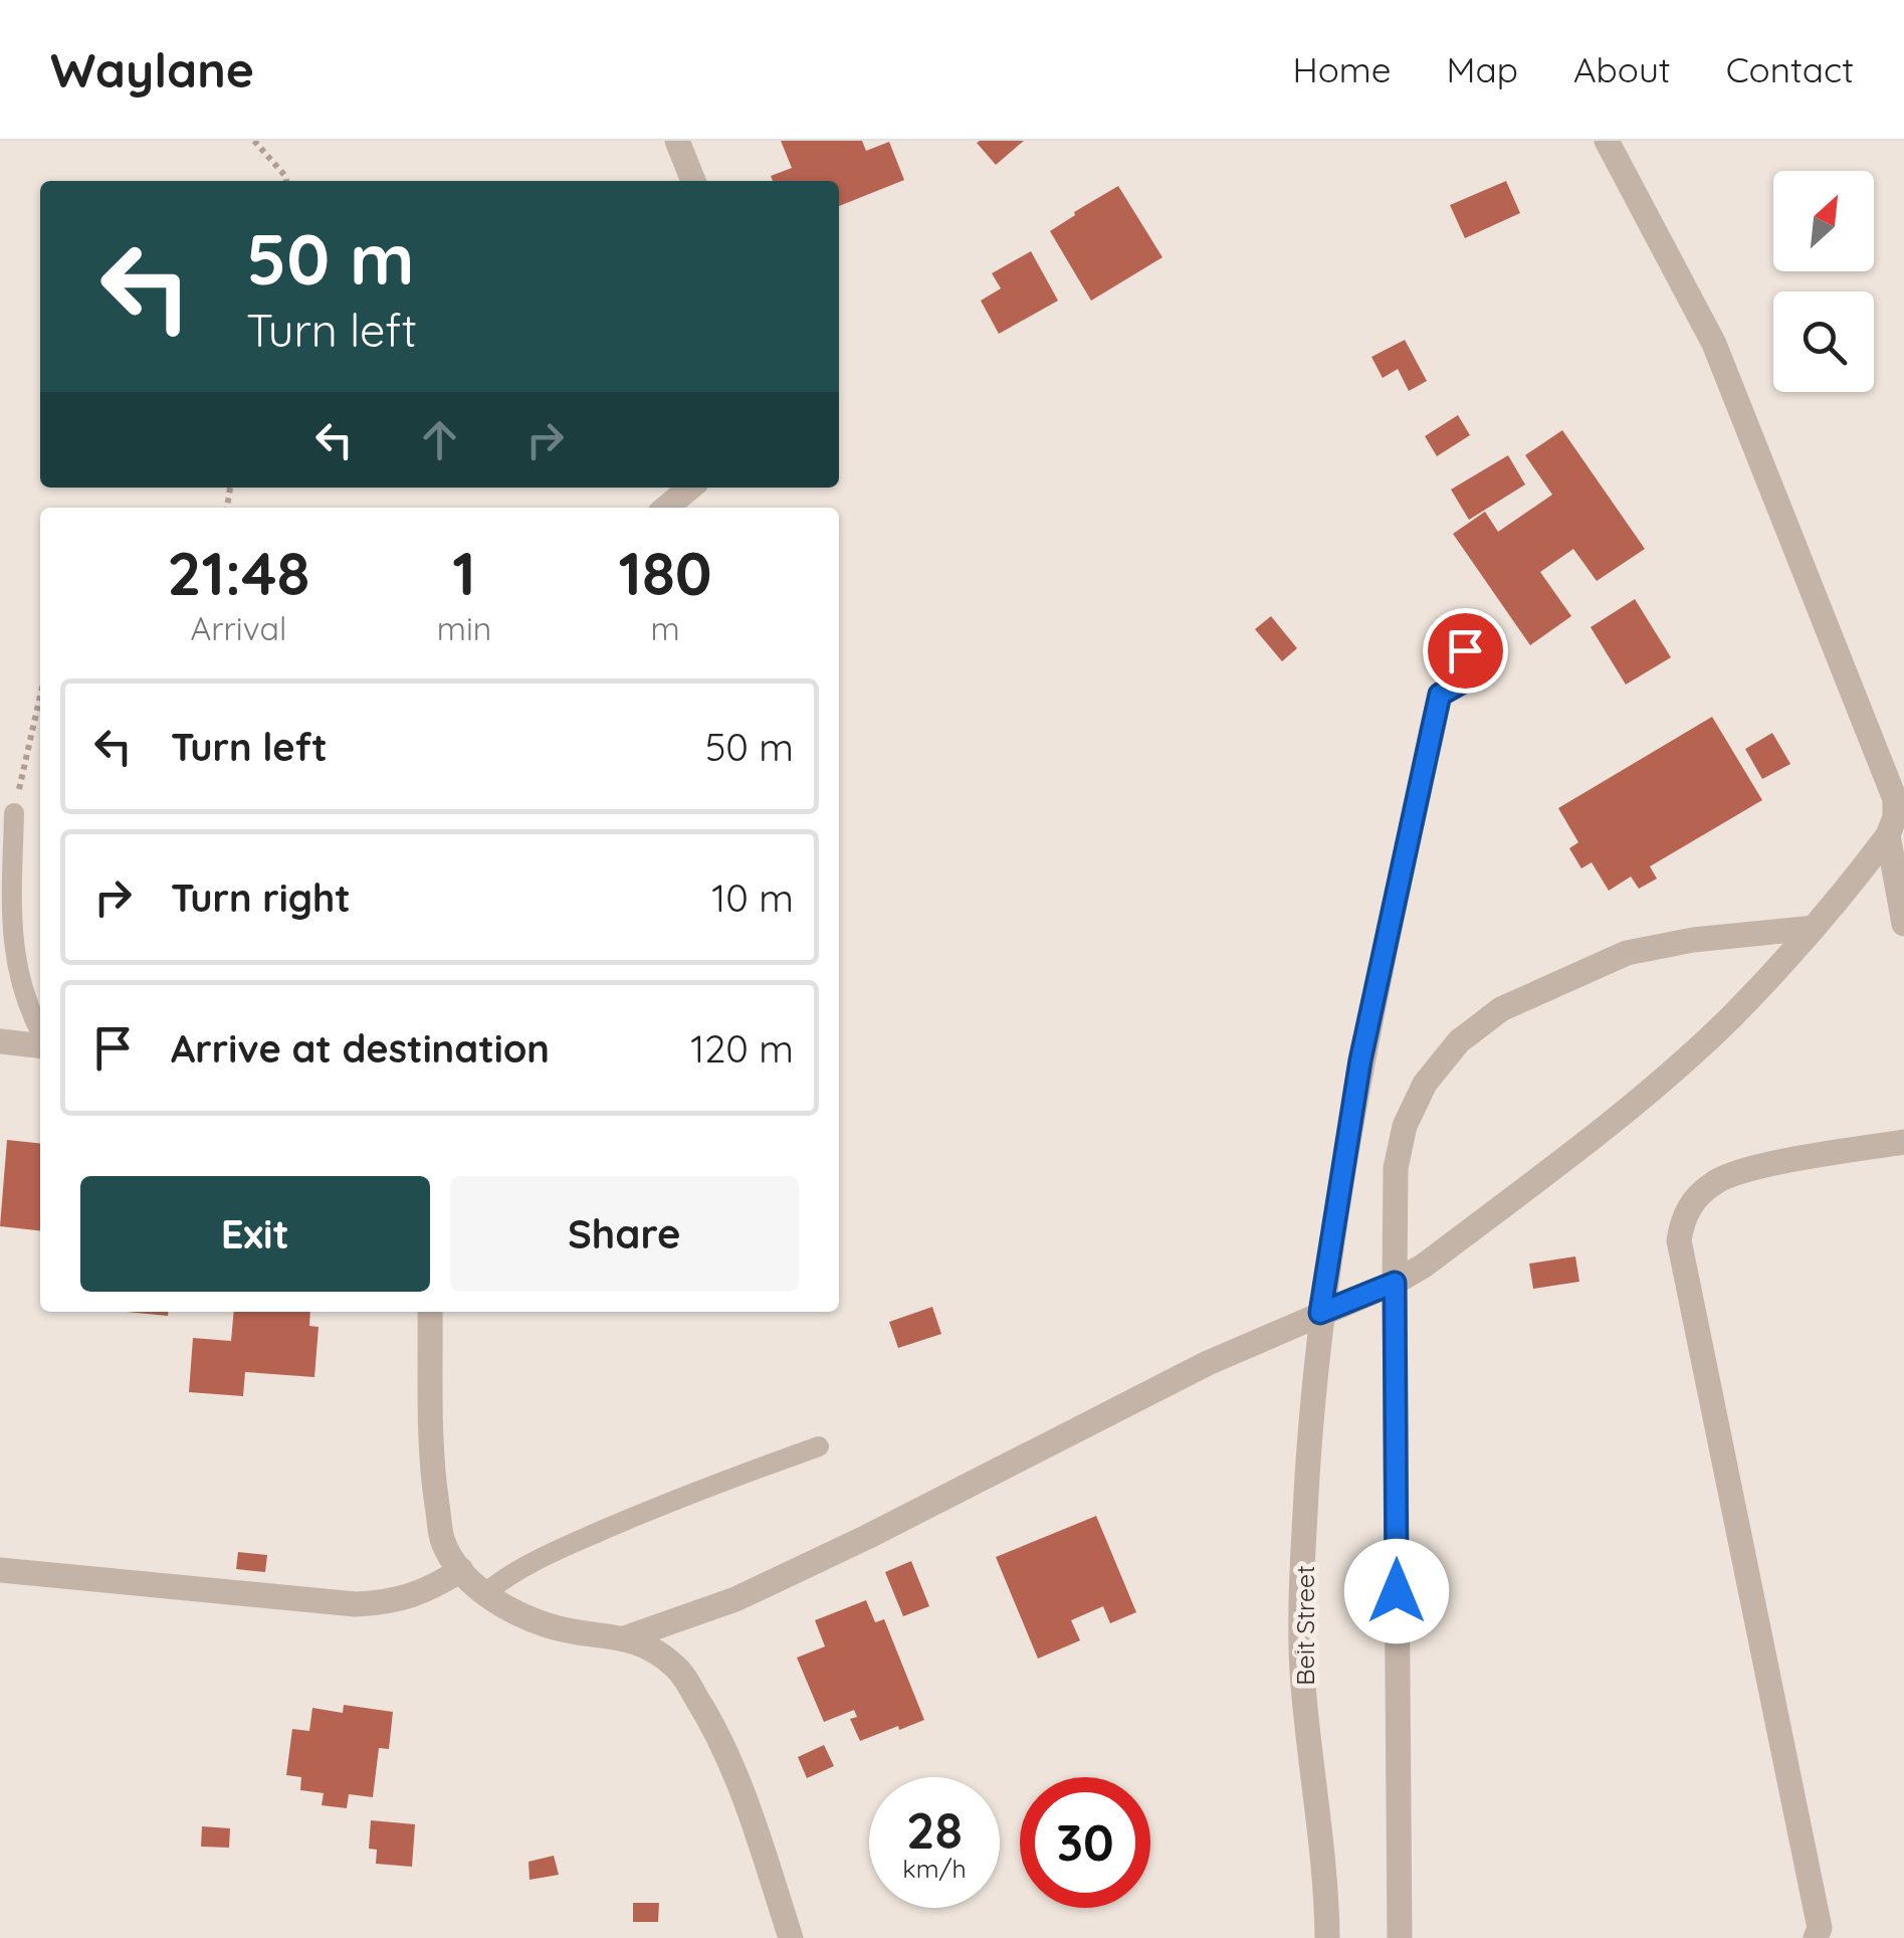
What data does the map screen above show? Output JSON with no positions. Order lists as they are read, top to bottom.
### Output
{
  "streets": {
    "street": ["Beit Street"]
  },
  "north": "top right",
  "page": {
    "header": "Waylane",
    "nav": [
      "Home",
      "Map",
      "About",
      "Contact"
    ],
    "turn": ["50 m", "Turn left"],
    "eta": [
      "21:48",
      "Arrival",
      "1",
      "min",
      "180",
      "m"
    ],
    "list": [
      {
        "name": "Turn left",
        "value": "50 m"
      },
      {
        "name": "Turn right",
        "value": "10 m"
      },
      {
        "name": "Arrive at destination",
        "value": "120 m"
      }
    ],
    "buttons": ["Exit", "Share"],
    "speed": "28 km/h",
    "limit": "30"
  }
}
